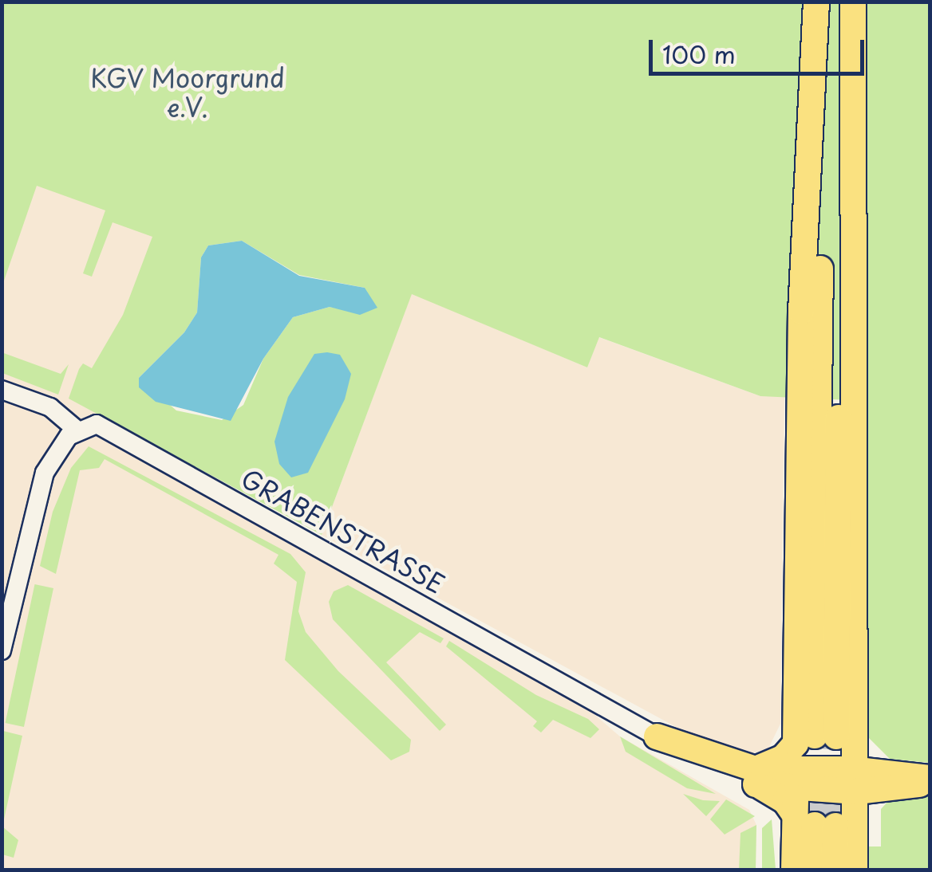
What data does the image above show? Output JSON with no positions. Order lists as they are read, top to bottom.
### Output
{
  "streets": {
    "street": ["GRABENSTRASSE"]
  },
  "parks": ["KGV Moorgrund e.V."],
  "scale_bar": "100 m"
}
